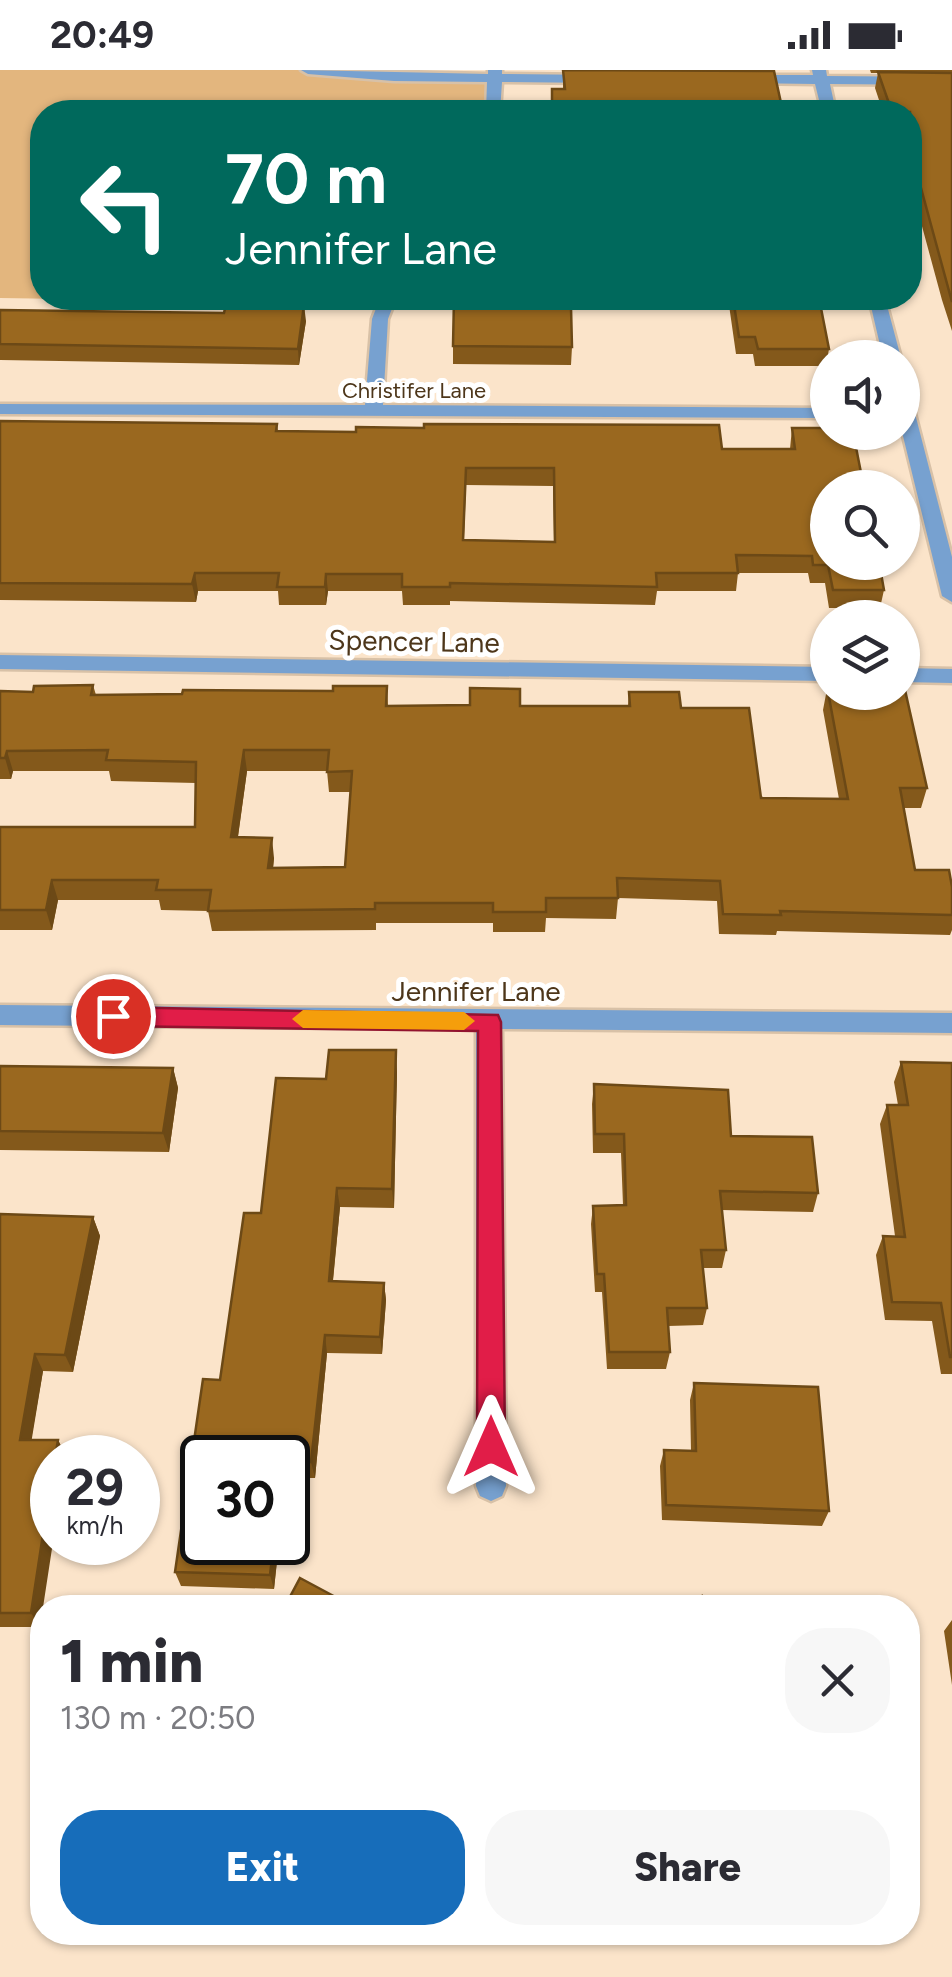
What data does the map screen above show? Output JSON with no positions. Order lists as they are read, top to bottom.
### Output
{
  "streets": {
    "street": ["Christifer Lane", "Spencer Lane", "Jennifer Lane"]
  },
  "page": {
    "status": "20:49",
    "turn": ["70 m", "Jennifer Lane"],
    "speed": "29 km/h",
    "limit": "30",
    "heading": ["1 min", "130 m · 20:50"],
    "buttons": ["Exit", "Share"]
  }
}
